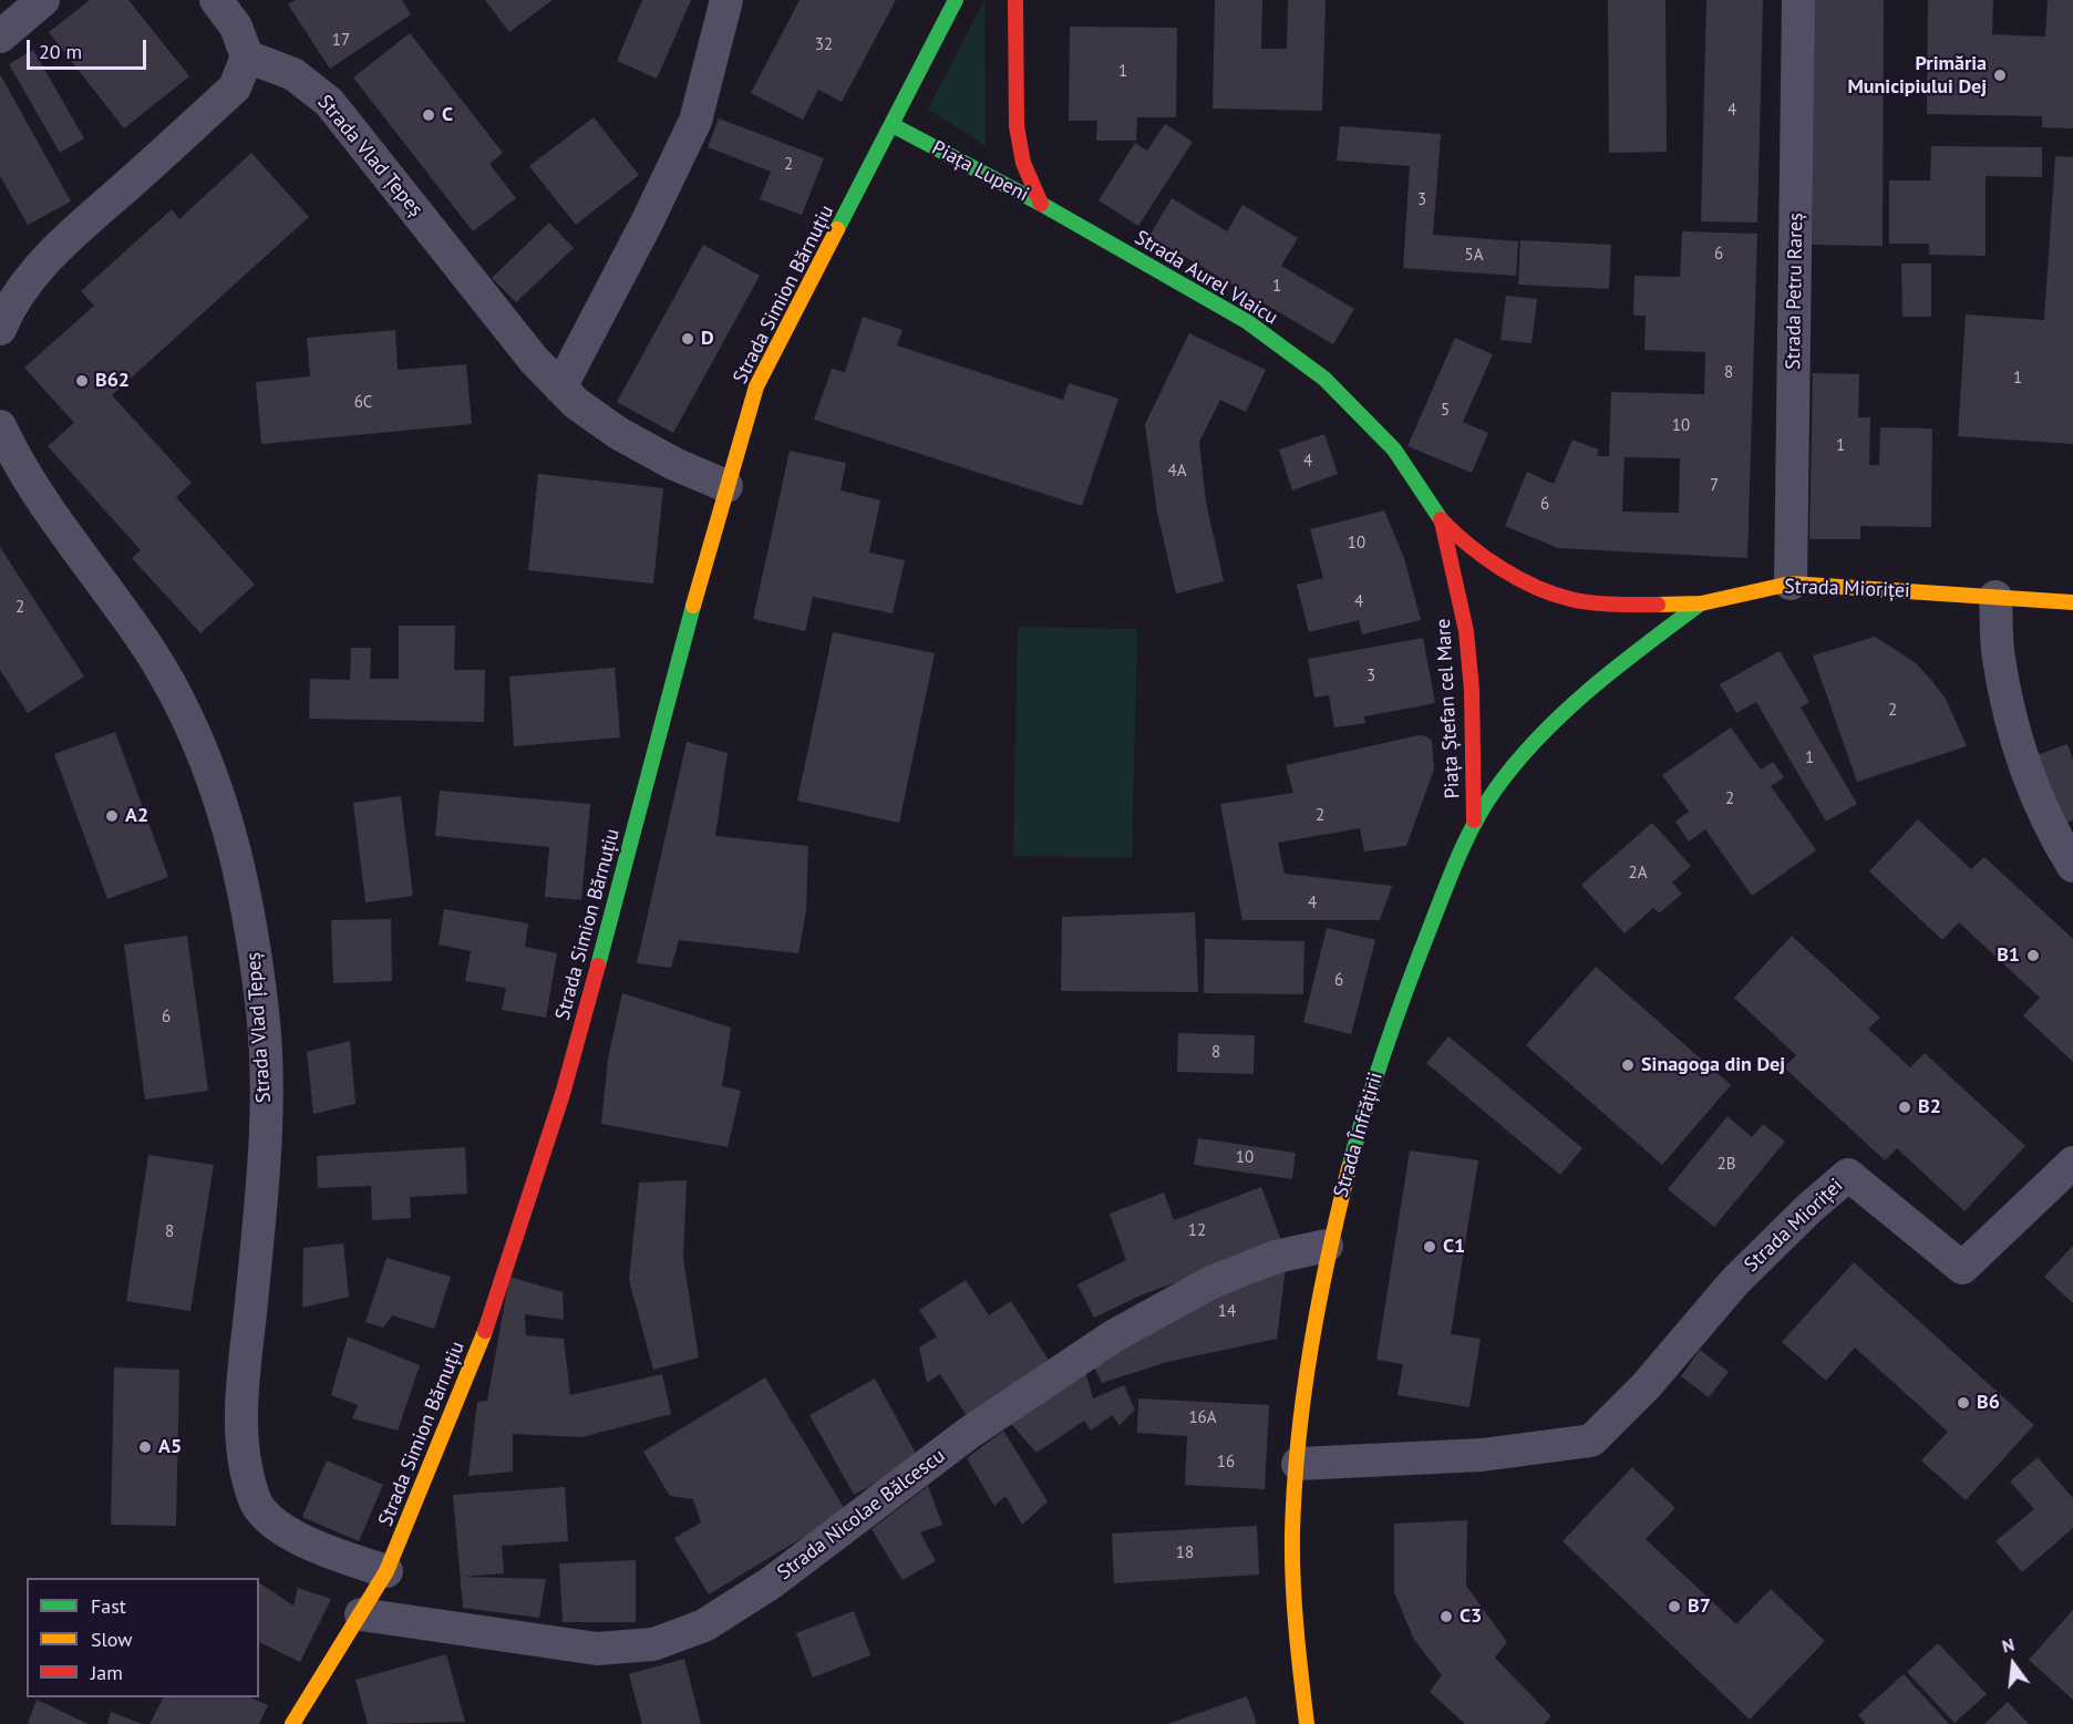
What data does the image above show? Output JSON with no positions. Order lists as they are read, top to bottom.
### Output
{
  "streets": {
    "street": [
      "Strada Vlad Țepeș",
      "Piața Lupeni",
      "Strada Aurel Vlaicu",
      "Strada Petru Rareș",
      "Strada Simion Bărnuțiu",
      "Strada Mioriței",
      "Piața Ștefan cel Mare",
      "Strada Înfrățirii",
      "Strada Nicolae Bălcescu"
    ]
  },
  "crossings": [
    ["Strada Vlad Țepeș", "Strada Simion Bărnuțiu"],
    ["Piața Lupeni", "Strada Aurel Vlaicu"],
    ["Piața Lupeni", "Strada Simion Bărnuțiu"],
    ["Strada Aurel Vlaicu", "Piața Ștefan cel Mare"],
    ["Strada Petru Rareș", "Strada Mioriței"],
    ["Strada Simion Bărnuțiu", "Strada Nicolae Bălcescu"],
    ["Strada Mioriței", "Strada Înfrățirii"],
    ["Piața Ștefan cel Mare", "Strada Înfrățirii"],
    ["Strada Înfrățirii", "Strada Nicolae Bălcescu"]
  ],
  "places": [
    "Primăria Municipiului Dej",
    "C",
    "D",
    "B62",
    "A2",
    "B1",
    "Sinagoga din Dej",
    "B2",
    "C1",
    "B6",
    "A5",
    "B7",
    "C3"
  ],
  "house_numbers": [
    "17",
    "32",
    "1",
    "4",
    "2",
    "3",
    "6",
    "5A",
    "1",
    "8",
    "1",
    "6C",
    "5",
    "10",
    "1",
    "4",
    "4A",
    "7",
    "6",
    "10",
    "4",
    "2",
    "3",
    "2",
    "1",
    "2",
    "2",
    "2A",
    "4",
    "6",
    "6",
    "8",
    "10",
    "2B",
    "12",
    "8",
    "14",
    "16A",
    "16",
    "18"
  ],
  "legend": ["Fast", "Slow", "Jam"],
  "scale_bar": "20 m",
  "north": "top"
}
